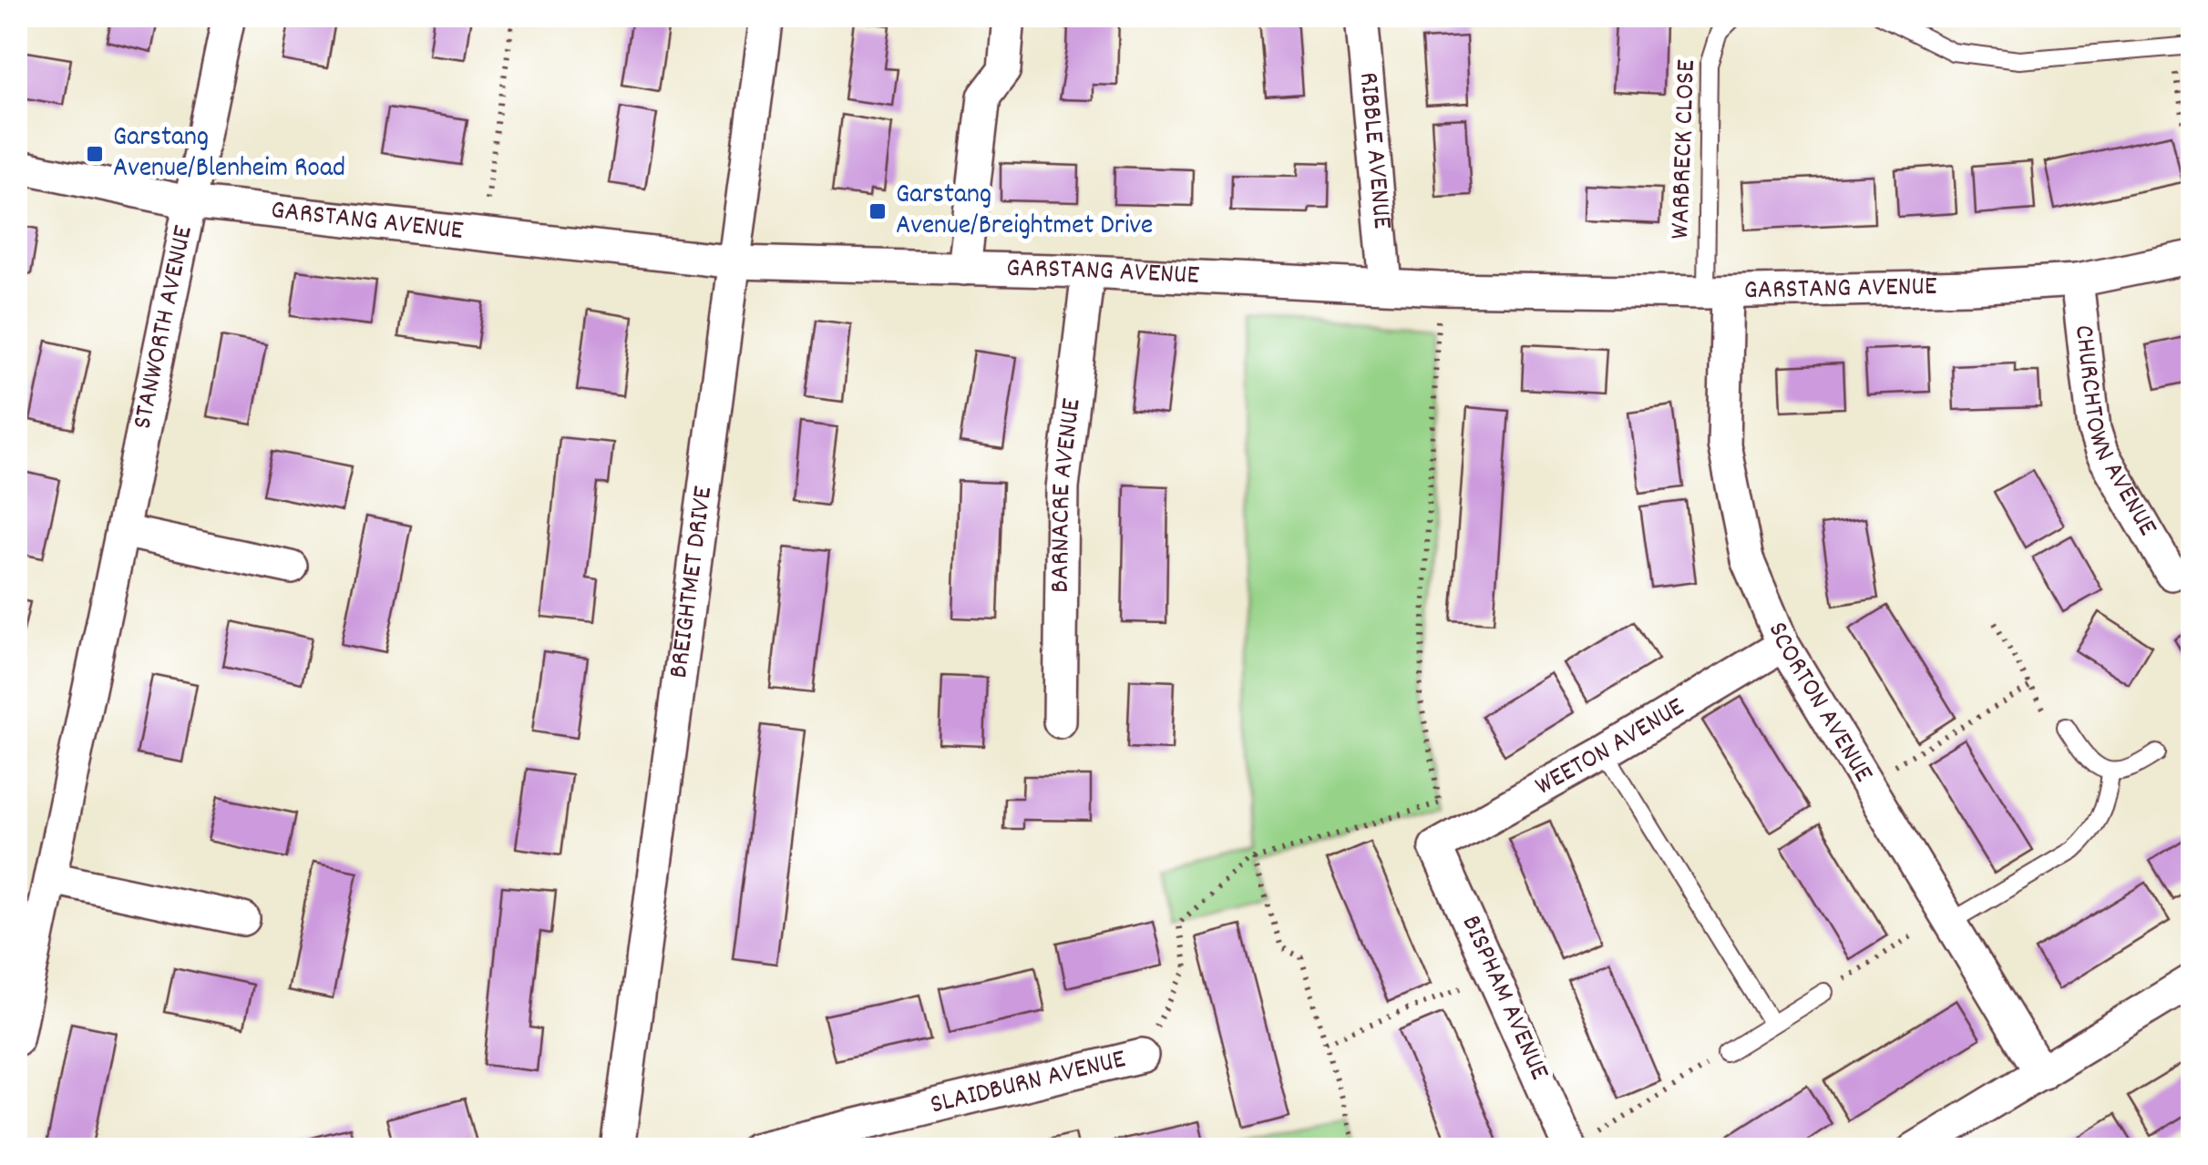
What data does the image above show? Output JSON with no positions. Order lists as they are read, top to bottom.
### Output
{
  "streets": {
    "street": [
      "RIBBLE AVENUE",
      "GARSTANG AVENUE",
      "STANWORTH AVENUE",
      "CHURCHTOWN AVENUE",
      "BARNACRE AVENUE",
      "BREIGHTMET DRIVE",
      "SCORTON AVENUE",
      "WEETON AVENUE",
      "BISPHAM AVENUE",
      "SLAIDBURN AVENUE"
    ],
    "lane": ["WARBRECK CLOSE"]
  },
  "crossings": [
    ["WARBRECK CLOSE", "GARSTANG AVENUE"],
    ["WARBRECK CLOSE", "SCORTON AVENUE"],
    ["RIBBLE AVENUE", "GARSTANG AVENUE"],
    ["GARSTANG AVENUE", "STANWORTH AVENUE"],
    ["GARSTANG AVENUE", "CHURCHTOWN AVENUE"],
    ["GARSTANG AVENUE", "BARNACRE AVENUE"],
    ["GARSTANG AVENUE", "BREIGHTMET DRIVE"],
    ["GARSTANG AVENUE", "SCORTON AVENUE"],
    ["SCORTON AVENUE", "WEETON AVENUE"],
    ["WEETON AVENUE", "BISPHAM AVENUE"]
  ],
  "places": {
    "transit": ["Garstang Avenue/Blenheim Road", "Garstang Avenue/Breightmet Drive"]
  }
}
